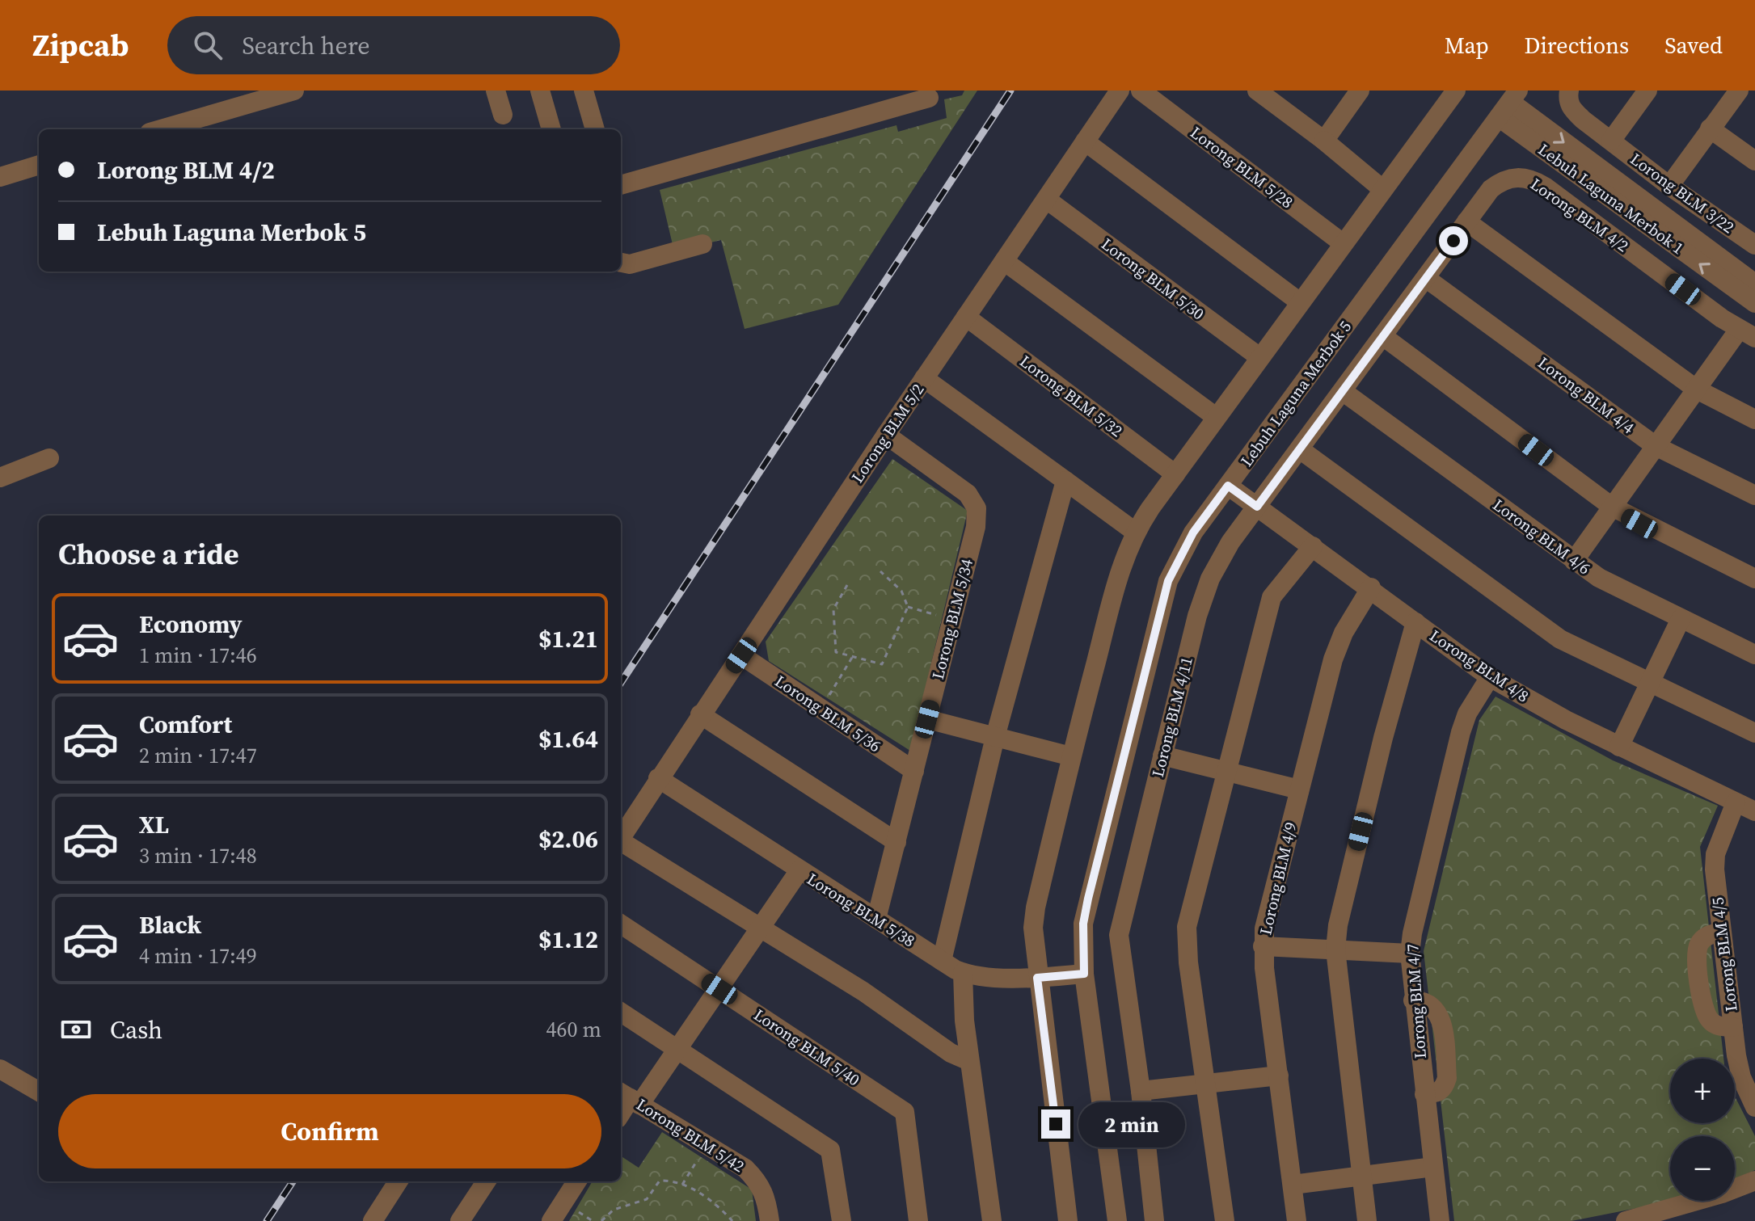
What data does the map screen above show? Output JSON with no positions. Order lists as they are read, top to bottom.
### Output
{
  "streets": {
    "street": [
      "Lorong BLM 5/28",
      "Lorong BLM 3/22",
      "Lebuh Laguna Merbok 1",
      "Lorong BLM 4/2",
      "Lorong BLM 5/30",
      "Lebuh Laguna Merbok 5",
      "Lorong BLM 4/4",
      "Lorong BLM 5/32",
      "Lorong BLM 5/2",
      "Lorong BLM 4/6",
      "Lorong BLM 5/34",
      "Lorong BLM 4/8",
      "Lorong BLM 5/36",
      "Lorong BLM 4/11",
      "Lorong BLM 4/9",
      "Lorong BLM 5/38",
      "Lorong BLM 4/5",
      "Lorong BLM 4/7",
      "Lorong BLM 5/40",
      "Lorong BLM 5/42"
    ]
  },
  "crossings": [
    ["Lebuh Laguna Merbok 1", "Lebuh Laguna Merbok 5"],
    ["Lorong BLM 4/2", "Lorong BLM 4/4"],
    ["Lorong BLM 4/2", "Lorong BLM 4/11"],
    ["Lorong BLM 5/30", "Lorong BLM 5/2"],
    ["Lebuh Laguna Merbok 5", "Lorong BLM 4/8"],
    ["Lebuh Laguna Merbok 5", "Lorong BLM 5/38"],
    ["Lorong BLM 4/4", "Lorong BLM 4/11"],
    ["Lorong BLM 5/32", "Lorong BLM 5/2"],
    ["Lorong BLM 5/2", "Lorong BLM 5/34"],
    ["Lorong BLM 5/2", "Lorong BLM 5/36"],
    ["Lorong BLM 5/2", "Lorong BLM 5/38"],
    ["Lorong BLM 4/6", "Lorong BLM 4/11"],
    ["Lorong BLM 5/34", "Lorong BLM 5/36"],
    ["Lorong BLM 5/34", "Lorong BLM 5/38"],
    ["Lorong BLM 4/8", "Lorong BLM 4/11"],
    ["Lorong BLM 4/8", "Lorong BLM 4/9"],
    ["Lorong BLM 4/8", "Lorong BLM 4/5"],
    ["Lorong BLM 4/8", "Lorong BLM 4/7"]
  ],
  "page": {
    "header": "Zipcab",
    "search": "Search here",
    "nav": ["Map", "Directions", "Saved"],
    "banner": ["Lorong BLM 4/2", "Lebuh Laguna Merbok 5"],
    "heading": "Choose a ride",
    "list": [
      {
        "name": "Economy",
        "note": "1 min · 17:46",
        "value": "$1.21"
      },
      {
        "name": "Comfort",
        "note": "2 min · 17:47",
        "value": "$1.64"
      },
      {
        "name": "XL",
        "note": "3 min · 17:48",
        "value": "$2.06"
      },
      {
        "name": "Black",
        "note": "4 min · 17:49",
        "value": "$1.12"
      }
    ],
    "pay": ["Cash", "460 m"],
    "map_buttons": ["+", "−"],
    "buttons": "Confirm",
    "bubble": "2 min"
  }
}
